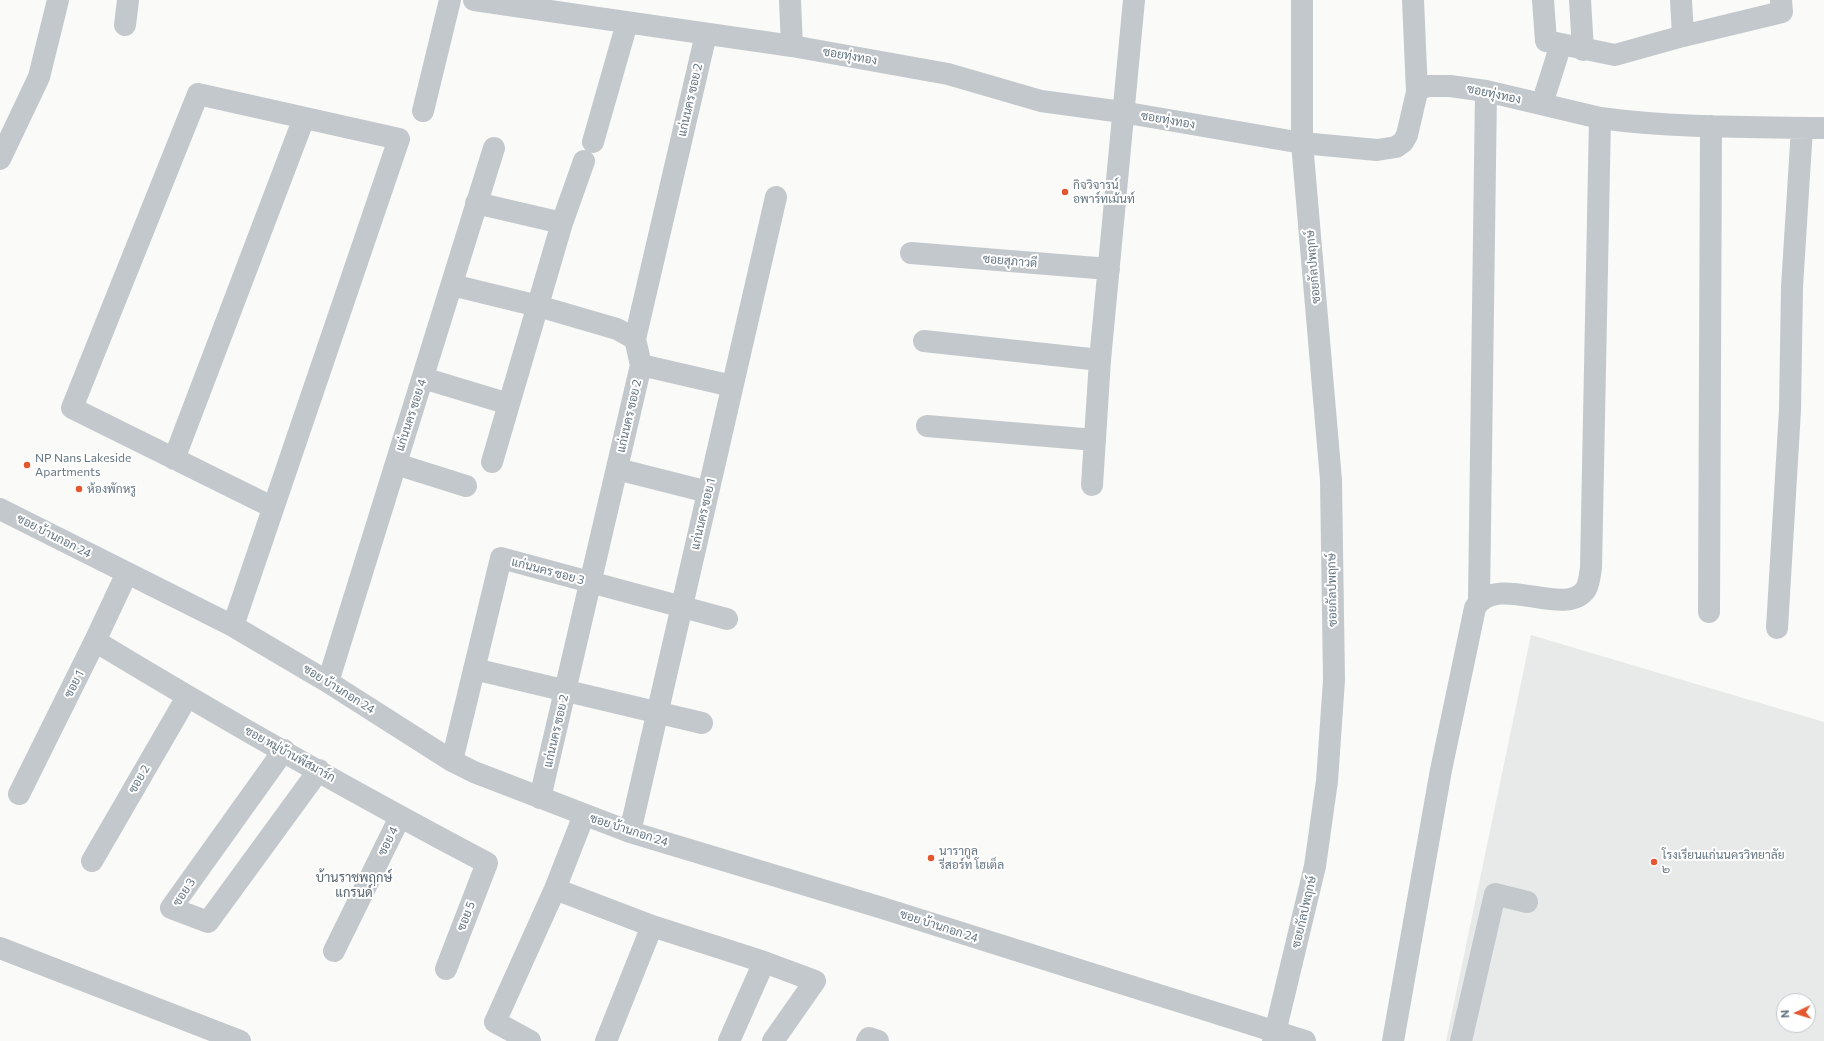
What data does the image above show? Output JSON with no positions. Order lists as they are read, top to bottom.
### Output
{
  "streets": {
    "street": [
      "ซอยทุ่งทอง",
      "แก่นนคร ซอย 2",
      "ซอยสุภาวดี",
      "ซอยกัลปพฤกษ์",
      "แก่นนคร ซอย 4",
      "แก่นนคร ซอย 1",
      "ซอย บ้านกอก 24",
      "แก่นนคร ซอย 3",
      "ซอย 1",
      "ซอย หมู่บ้านพีสมาร์ก",
      "ซอย 2",
      "ซอย 4",
      "ซอย 3",
      "ซอย 5"
    ]
  },
  "crossings": [
    ["ซอยทุ่งทอง", "แก่นนคร ซอย 2"],
    ["ซอยทุ่งทอง", "ซอยกัลปพฤกษ์"],
    ["แก่นนคร ซอย 2", "ซอย บ้านกอก 24"],
    ["แก่นนคร ซอย 2", "แก่นนคร ซอย 3"],
    ["ซอยกัลปพฤกษ์", "ซอย บ้านกอก 24"],
    ["แก่นนคร ซอย 4", "ซอย บ้านกอก 24"],
    ["แก่นนคร ซอย 1", "ซอย บ้านกอก 24"],
    ["แก่นนคร ซอย 1", "แก่นนคร ซอย 3"],
    ["ซอย บ้านกอก 24", "แก่นนคร ซอย 3"],
    ["ซอย บ้านกอก 24", "ซอย 1"],
    ["ซอย 1", "ซอย หมู่บ้านพีสมาร์ก"],
    ["ซอย หมู่บ้านพีสมาร์ก", "ซอย 2"],
    ["ซอย หมู่บ้านพีสมาร์ก", "ซอย 4"],
    ["ซอย หมู่บ้านพีสมาร์ก", "ซอย 3"],
    ["ซอย หมู่บ้านพีสมาร์ก", "ซอย 5"]
  ],
  "districts": ["บ้านราชพฤกษ์ แกรนด์"],
  "places": [
    "กิจวิจารน์ อพาร์ทเม้นท์",
    "NP Nans Lakeside Apartments",
    "ห้องพักหรู",
    "นารากูล รีสอร์ท โฮเต็ล",
    "โรงเรียนแก่นนครวิทยาลัย ๒"
  ],
  "north": "left"
}
